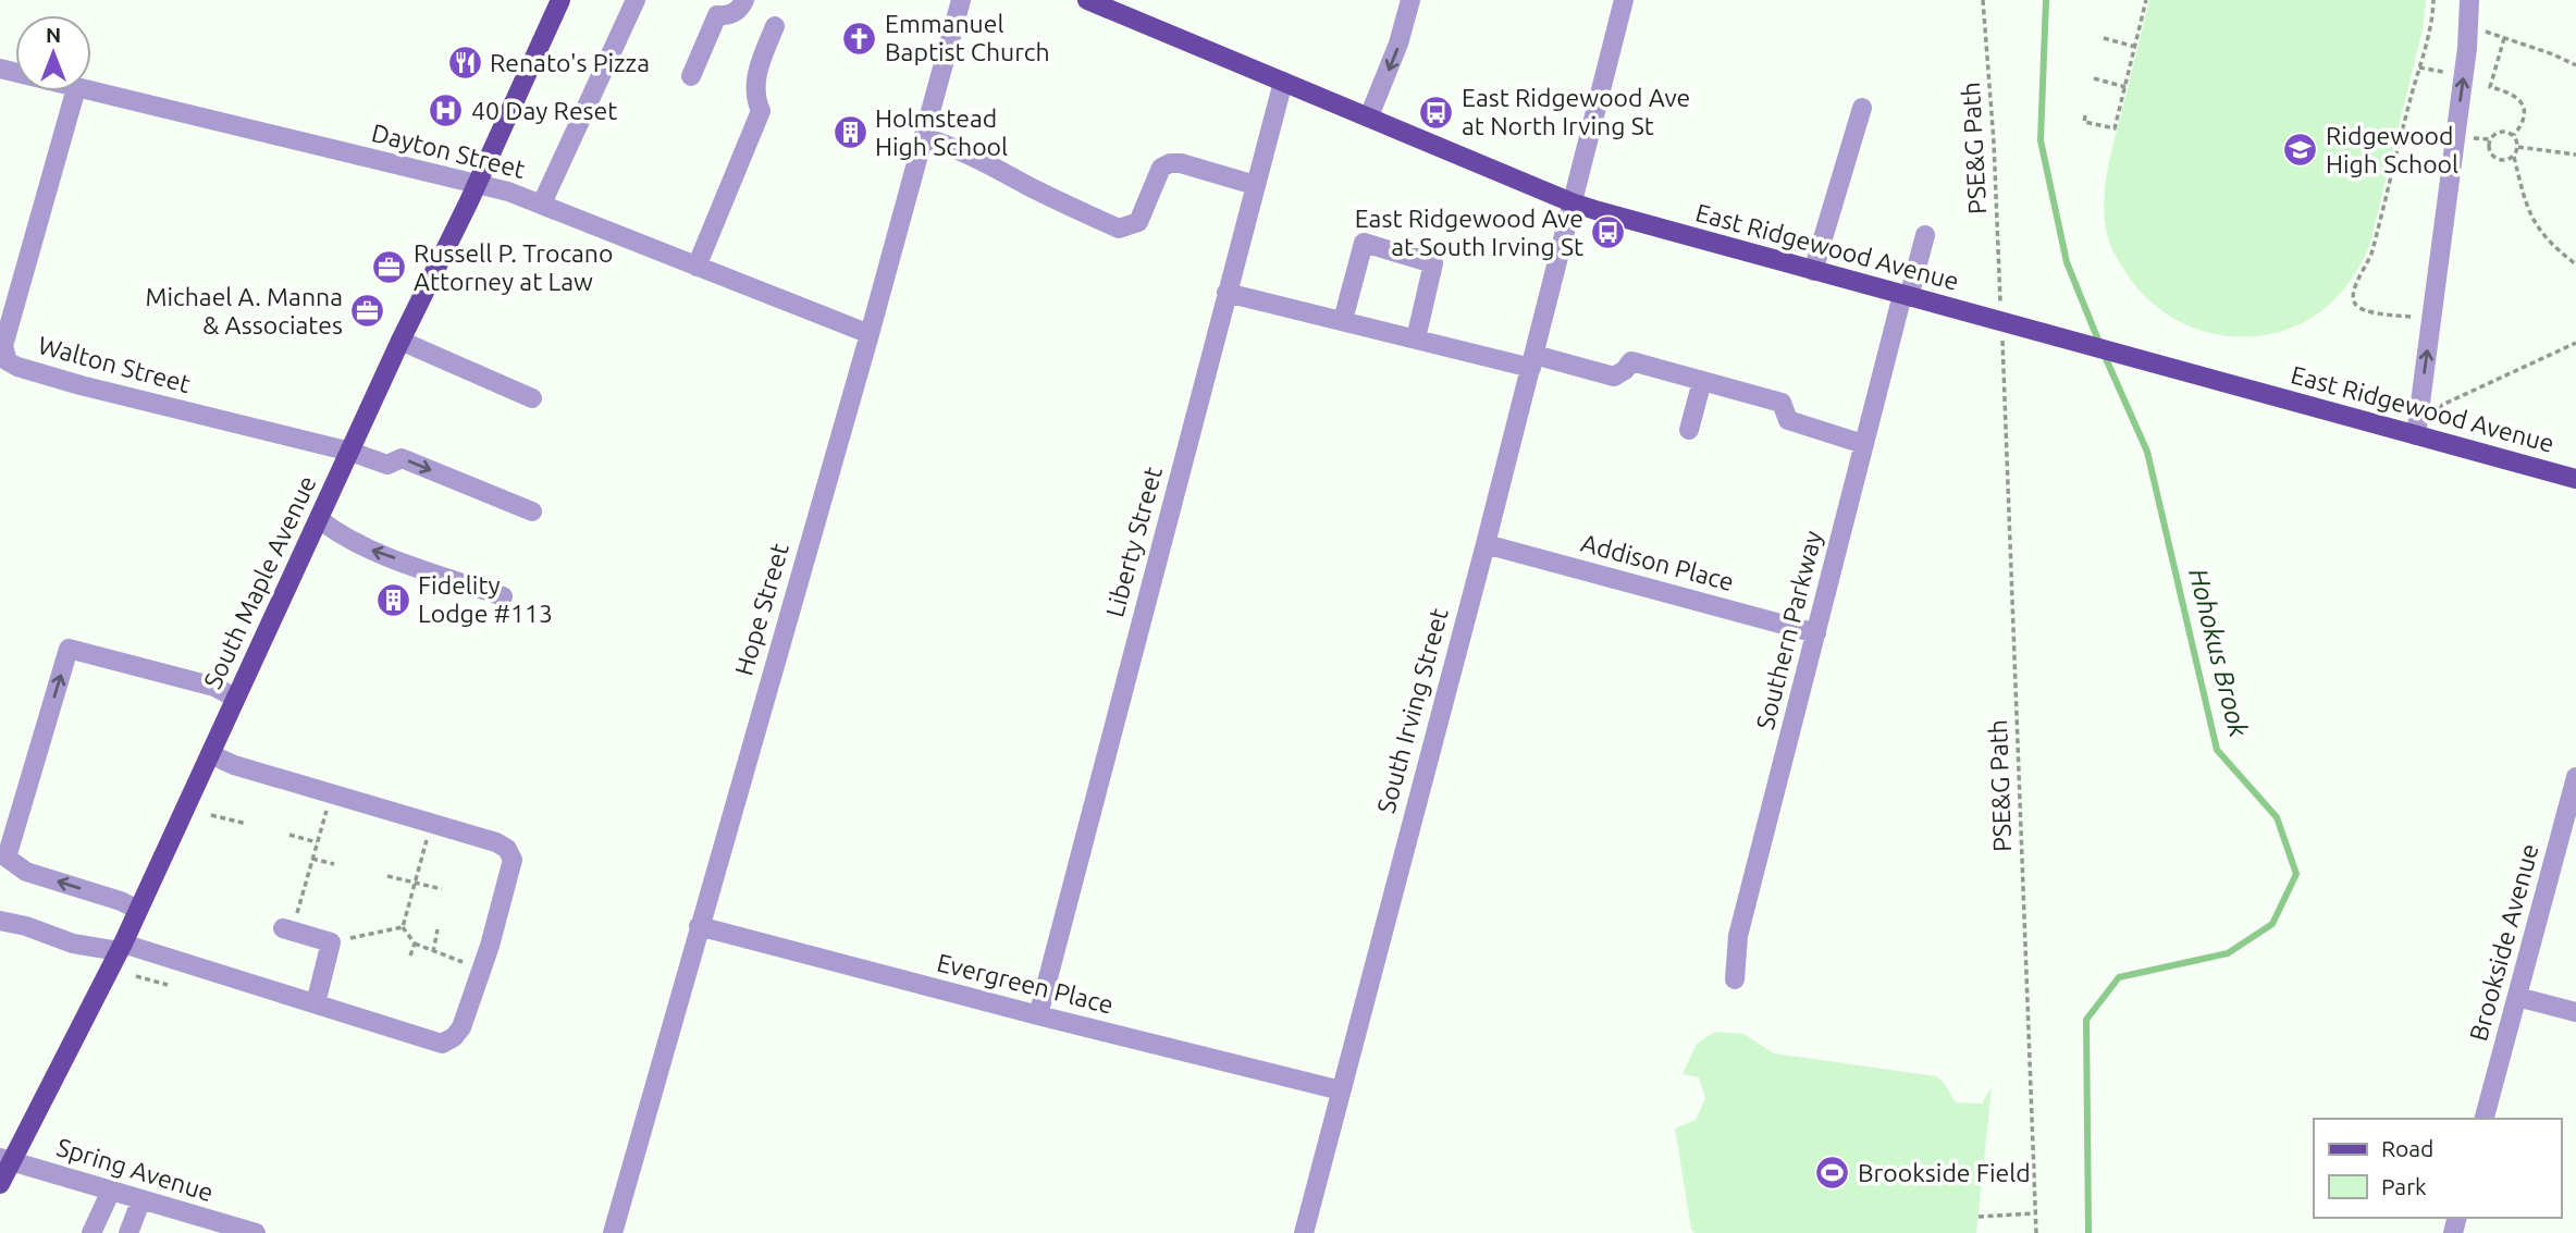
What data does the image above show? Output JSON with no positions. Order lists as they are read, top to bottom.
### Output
{
  "streets": {
    "main road": ["East Ridgewood Avenue", "South Maple Avenue"],
    "street": [
      "Dayton Street",
      "Walton Street",
      "Liberty Street",
      "Addison Place",
      "Hope Street",
      "Southern Parkway",
      "South Irving Street",
      "Brookside Avenue",
      "Evergreen Place",
      "Spring Avenue"
    ],
    "path": ["PSE&G Path"]
  },
  "crossings": [
    ["Dayton Street", "South Maple Avenue"],
    ["Dayton Street", "Hope Street"],
    ["East Ridgewood Avenue", "Liberty Street"],
    ["East Ridgewood Avenue", "Southern Parkway"],
    ["East Ridgewood Avenue", "South Irving Street"],
    ["Walton Street", "South Maple Avenue"],
    ["Liberty Street", "Evergreen Place"],
    ["Addison Place", "Southern Parkway"],
    ["Addison Place", "South Irving Street"],
    ["South Maple Avenue", "Spring Avenue"],
    ["Hope Street", "Evergreen Place"],
    ["South Irving Street", "Evergreen Place"]
  ],
  "water": ["Hohokus Brook"],
  "places": {
    "church": ["Emmanuel Baptist Church"],
    "restaurant": ["Renato's Pizza"],
    "hospital": ["40 Day Reset"],
    "bus stop": ["East Ridgewood Ave at North Irving St", "East Ridgewood Ave at South Irving St"],
    "building": ["Holmstead High School", "Fidelity Lodge #113"],
    "school or university": ["Ridgewood High School"],
    "office": ["Russell P. Trocano Attorney at Law", "Michael A. Manna & Associates"],
    "sports": ["Brookside Field"]
  },
  "legend": ["Road", "Park"],
  "north": "top"
}
